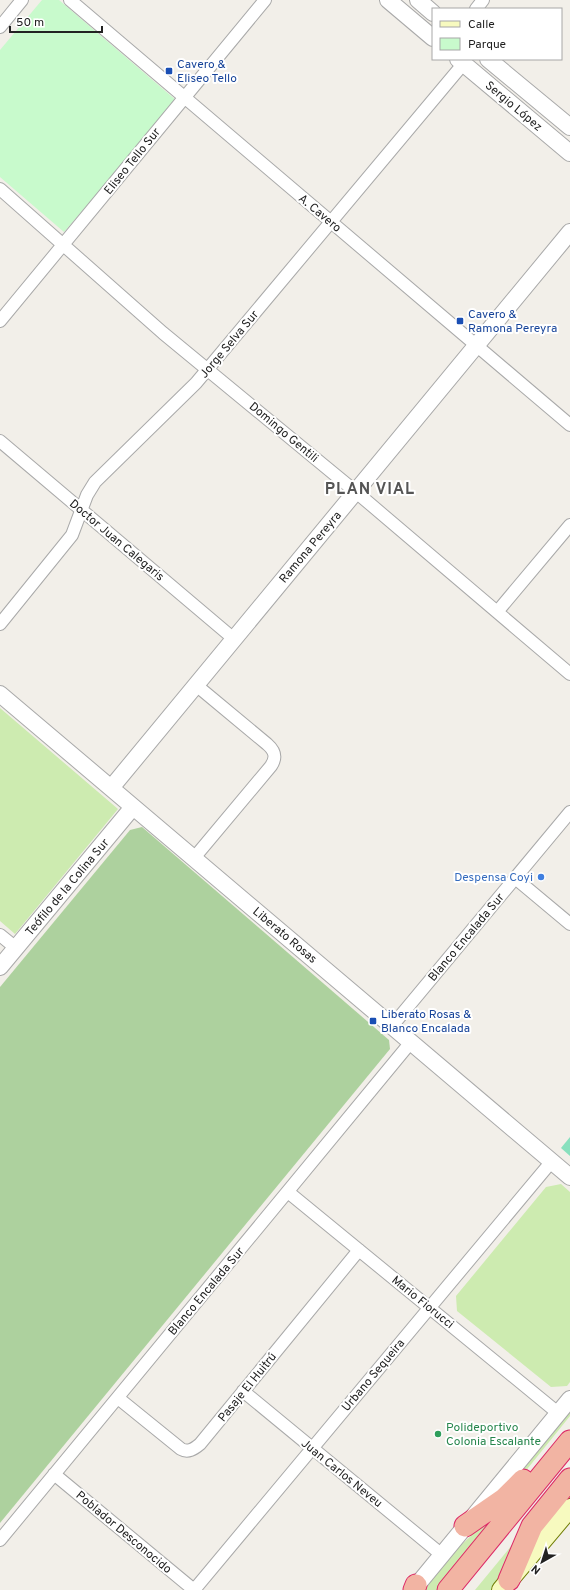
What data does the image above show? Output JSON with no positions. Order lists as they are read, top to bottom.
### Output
{
  "streets": {
    "street": [
      "Sergio López",
      "Eliseo Tello Sur",
      "A. Cavero",
      "Jorge Selva Sur",
      "Domingo Gentili",
      "Doctor Juan Calegaris",
      "Ramona Pereyra",
      "Teófilo de la Colina Sur",
      "Liberato Rosas",
      "Blanco Encalada Sur",
      "Mario Fiorucci",
      "Urbano Sequeira",
      "Pasaje El Huitrú",
      "Juan Carlos Neveu",
      "Poblador Desconocido"
    ]
  },
  "crossings": [
    ["Sergio López", "Jorge Selva Sur"],
    ["Eliseo Tello Sur", "A. Cavero"],
    ["Eliseo Tello Sur", "Domingo Gentili"],
    ["A. Cavero", "Jorge Selva Sur"],
    ["A. Cavero", "Ramona Pereyra"],
    ["Jorge Selva Sur", "Domingo Gentili"],
    ["Jorge Selva Sur", "Doctor Juan Calegaris"],
    ["Domingo Gentili", "Ramona Pereyra"],
    ["Doctor Juan Calegaris", "Ramona Pereyra"],
    ["Ramona Pereyra", "Liberato Rosas"],
    ["Teófilo de la Colina Sur", "Liberato Rosas"],
    ["Liberato Rosas", "Blanco Encalada Sur"],
    ["Liberato Rosas", "Urbano Sequeira"],
    ["Blanco Encalada Sur", "Mario Fiorucci"],
    ["Blanco Encalada Sur", "Pasaje El Huitrú"],
    ["Blanco Encalada Sur", "Poblador Desconocido"],
    ["Mario Fiorucci", "Urbano Sequeira"],
    ["Mario Fiorucci", "Pasaje El Huitrú"],
    ["Urbano Sequeira", "Juan Carlos Neveu"],
    ["Urbano Sequeira", "Poblador Desconocido"],
    ["Pasaje El Huitrú", "Juan Carlos Neveu"]
  ],
  "districts": ["PLAN VIAL"],
  "places": {
    "transit": ["Cavero & Eliseo Tello", "Cavero & Ramona Pereyra", "Liberato Rosas & Blanco Encalada"],
    "other": ["Despensa Coyi", "Polideportivo Colonia Escalante"]
  },
  "legend": ["Calle", "Parque"],
  "scale_bar": "50 m",
  "north": "bottom left"
}
